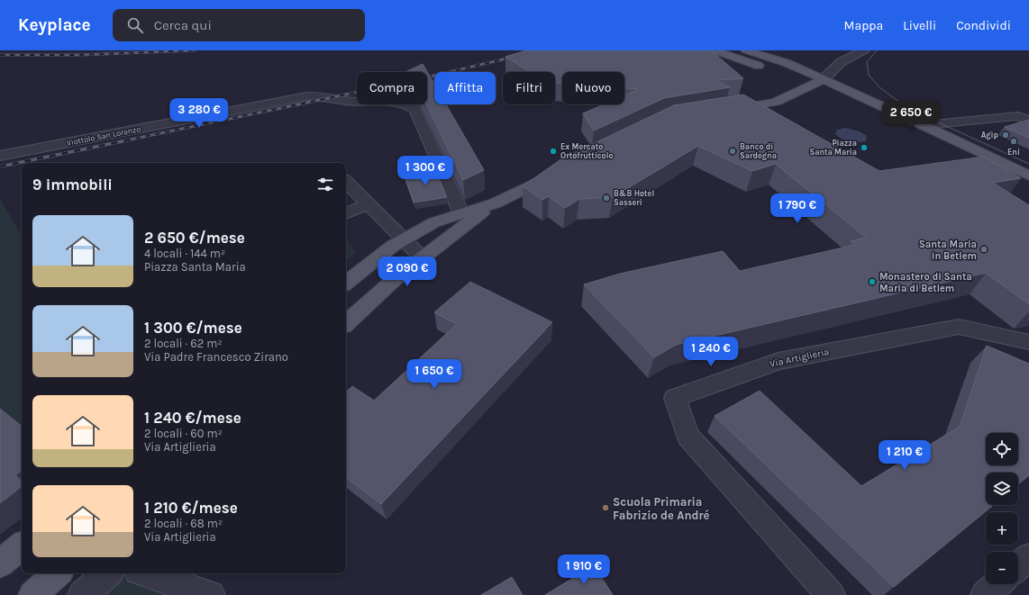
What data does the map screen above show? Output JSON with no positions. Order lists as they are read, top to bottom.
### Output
{
  "streets": {
    "street": ["Viottolo San Lorenzo", "Via Artiglieria"]
  },
  "places": [
    "Agip",
    "Eni",
    "Piazza Santa Maria",
    "Ex Mercato Ortofrutticolo",
    "Banco di Sardegna",
    "B&B Hotel Sasseri",
    "Santa Maria in Betlem",
    "Monastero di Santa Maria di Betlem",
    "Scuola Primaria Fabrizio de André"
  ],
  "page": {
    "header": "Keyplace",
    "search": "Cerca qui",
    "nav": ["Mappa", "Livelli", "Condividi"],
    "chip": [
      "Compra",
      "Affitta",
      "Filtri",
      "Nuovo"
    ],
    "price": [
      "3 280 €",
      "2 650 €",
      "1 300 €",
      "1 790 €",
      "2 090 €",
      "1 240 €",
      "1 650 €",
      "1 210 €",
      "1 910 €"
    ],
    "heading": "9 immobili",
    "list": [
      {
        "name": "2 650 €/mese",
        "note": "4 locali · 144 m² · Piazza Santa Maria"
      },
      {
        "name": "1 300 €/mese",
        "note": "2 locali · 62 m² · Via Padre Francesco Zirano"
      },
      {
        "name": "1 240 €/mese",
        "note": "2 locali · 60 m² · Via Artiglieria"
      },
      {
        "name": "1 210 €/mese",
        "note": "2 locali · 68 m² · Via Artiglieria"
      }
    ],
    "map_buttons": ["+", "−"]
  }
}
